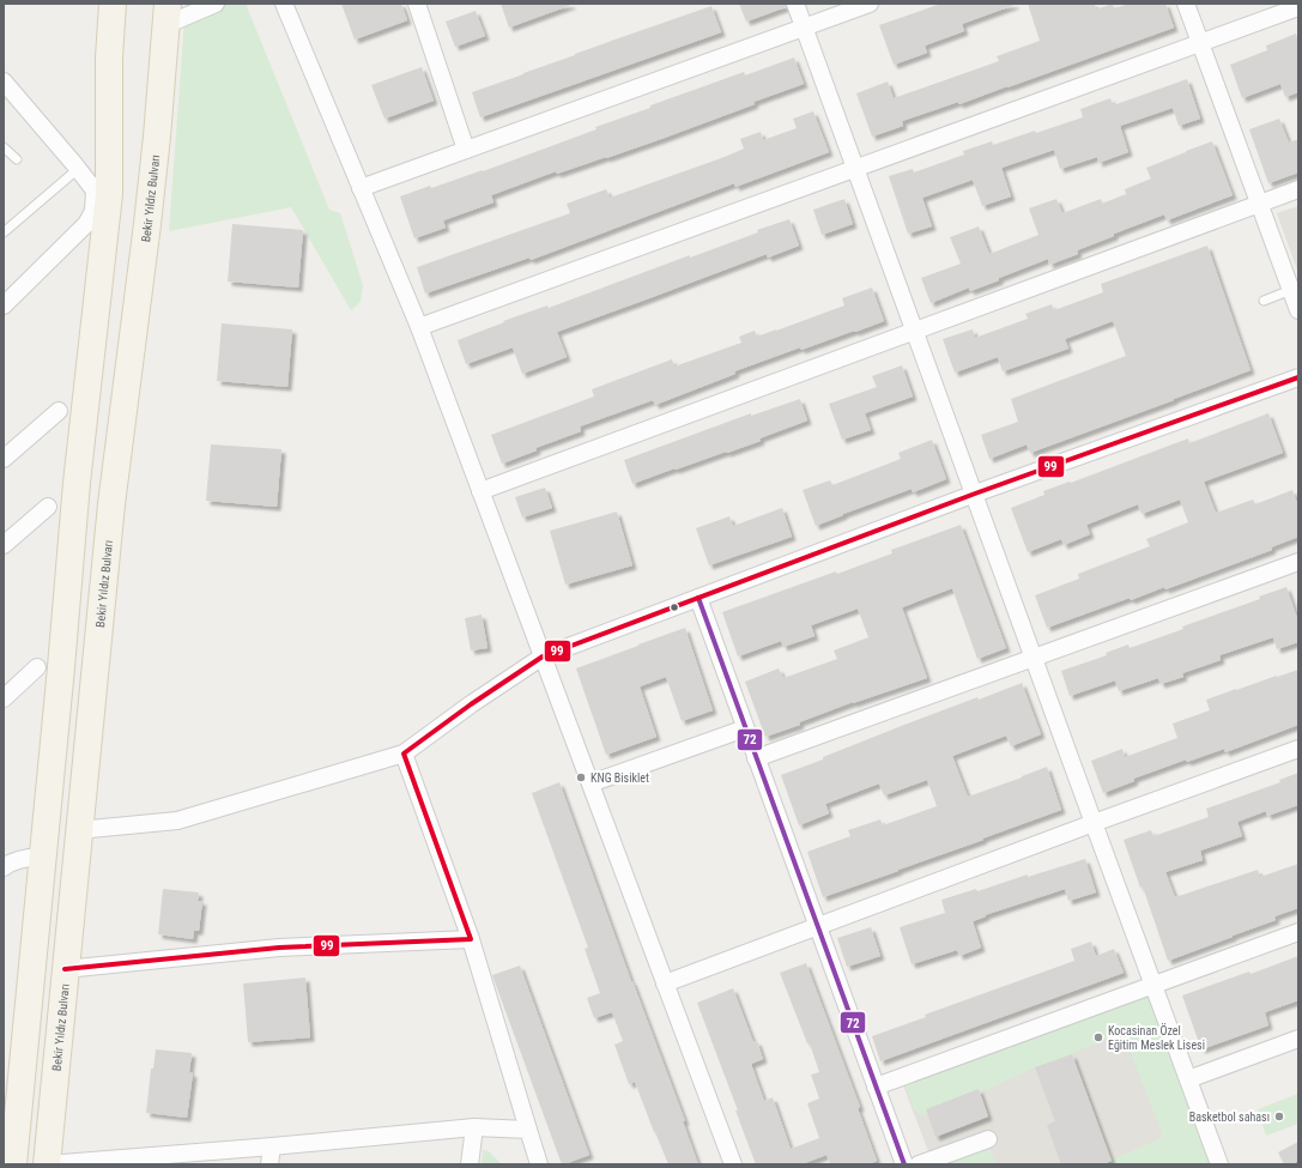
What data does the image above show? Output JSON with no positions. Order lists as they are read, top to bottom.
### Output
{
  "streets": {
    "main road": ["Bekir Yıldız Bulvarı"]
  },
  "places": ["KNG Bisiklet", "Kocasinan Özel Eğitim Meslek Lisesi", "Basketbol sahası"],
  "lines": ["transit line 99", "transit line 72"]
}
